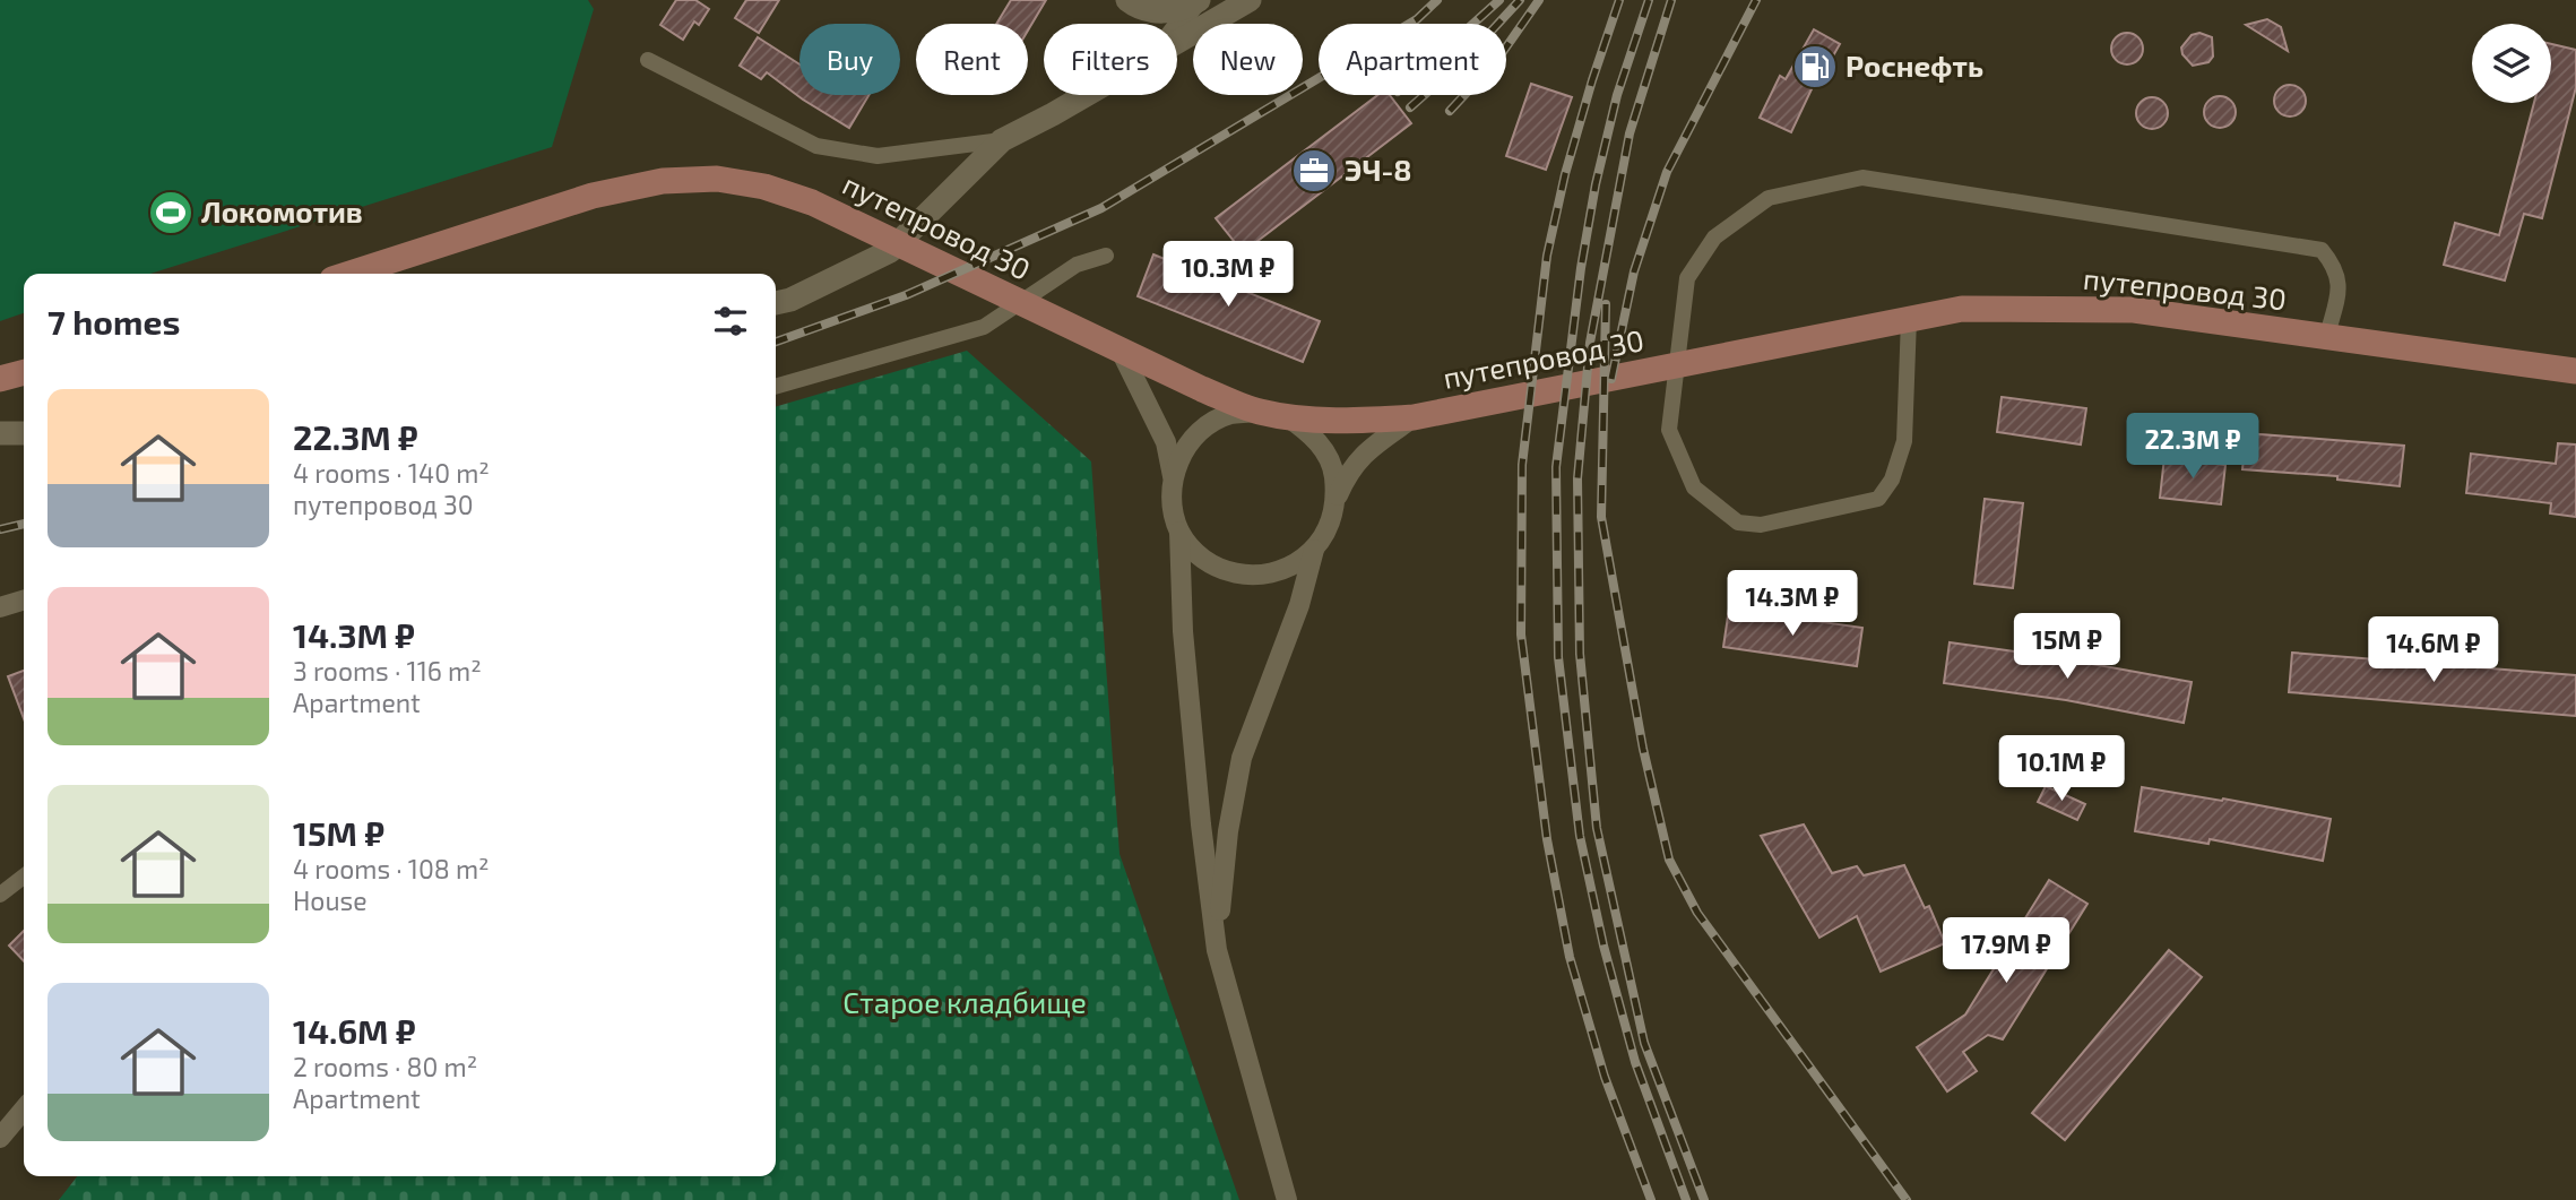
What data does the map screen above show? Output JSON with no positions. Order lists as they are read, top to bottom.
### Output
{
  "streets": {
    "main road": ["путепровод 30"]
  },
  "parks": ["Старое кладбище"],
  "places": {
    "fuel station": ["Роснефть"],
    "office": ["ЭЧ-8"],
    "sports": ["Локомотив"]
  },
  "page": {
    "chip": [
      "Buy",
      "Rent",
      "Filters",
      "New",
      "Apartment"
    ],
    "price": [
      "10.3M ₽",
      "22.3M ₽",
      "14.3M ₽",
      "15M ₽",
      "14.6M ₽",
      "10.1M ₽",
      "17.9M ₽"
    ],
    "heading": "7 homes",
    "list": [
      {
        "name": "22.3M ₽",
        "note": "4 rooms · 140 m² · путепровод 30"
      },
      {
        "name": "14.3M ₽",
        "note": "3 rooms · 116 m² · Apartment"
      },
      {
        "name": "15M ₽",
        "note": "4 rooms · 108 m² · House"
      },
      {
        "name": "14.6M ₽",
        "note": "2 rooms · 80 m² · Apartment"
      }
    ]
  }
}
